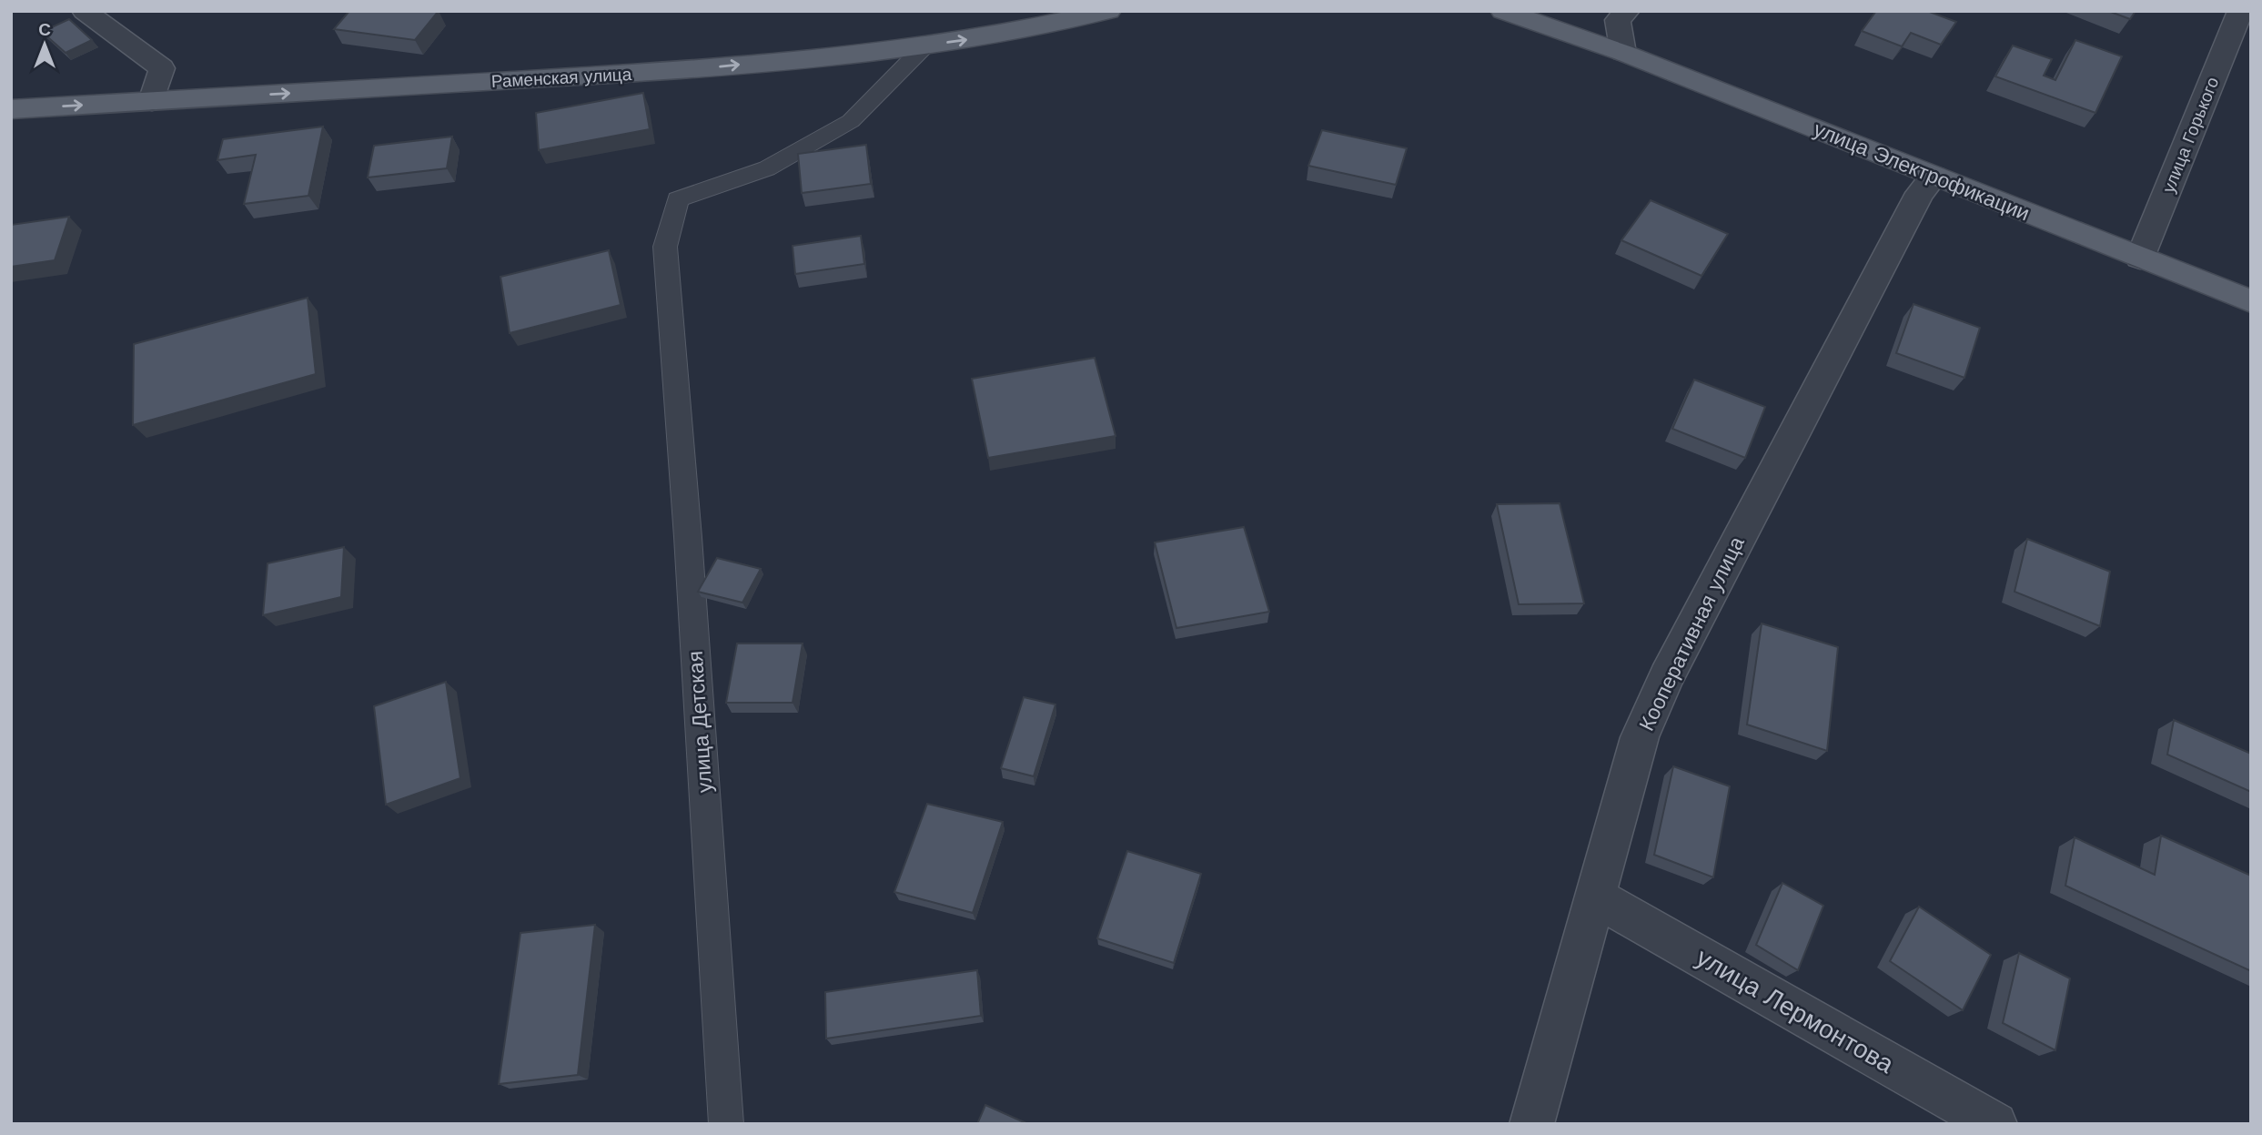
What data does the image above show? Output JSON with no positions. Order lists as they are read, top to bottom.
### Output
{
  "streets": {
    "main road": ["Раменская улица", "улица Электрофикации"],
    "street": ["улица Горького", "Кооперативная улица", "улица Лермонтова"],
    "lane": ["улица Детская"]
  },
  "crossings": [
    ["Раменская улица", "улица Детская"],
    ["улица Горького", "улица Электрофикации"],
    ["улица Электрофикации", "Кооперативная улица"],
    ["Кооперативная улица", "улица Лермонтова"]
  ],
  "one_way": ["Раменская улица"],
  "north": "top"
}
